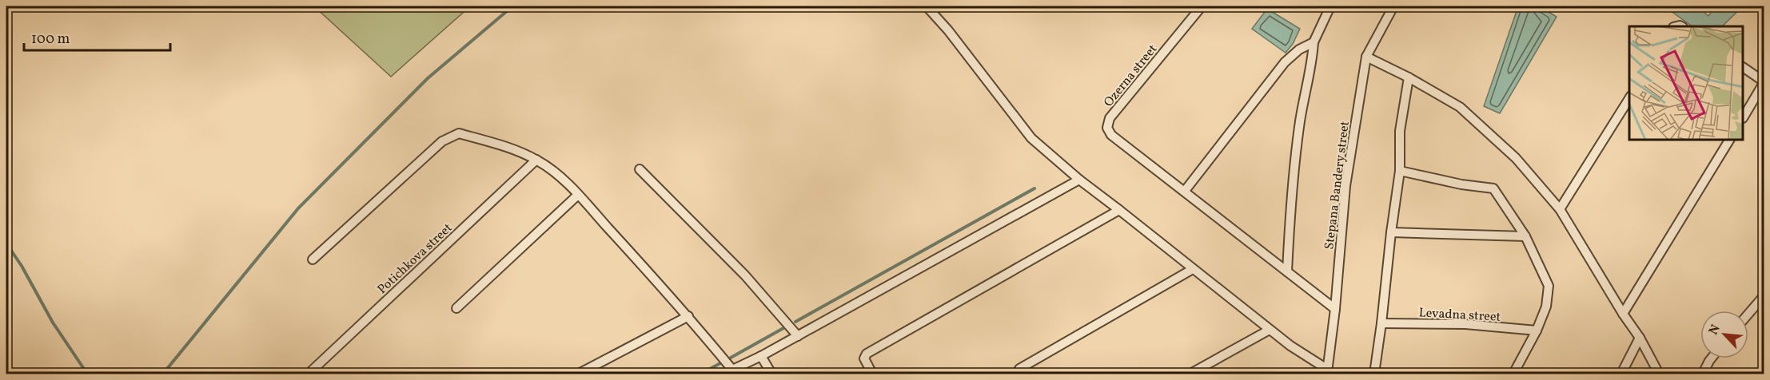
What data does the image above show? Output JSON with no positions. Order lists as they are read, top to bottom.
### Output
{
  "streets": {
    "street": [
      "Ozerna street",
      "Stepana Bandery street",
      "Potichkova street",
      "Levadna street"
    ]
  },
  "crossings": [
    ["Ozerna street", "Stepana Bandery street"]
  ],
  "scale_bar": "100 m",
  "north": "top left"
}
